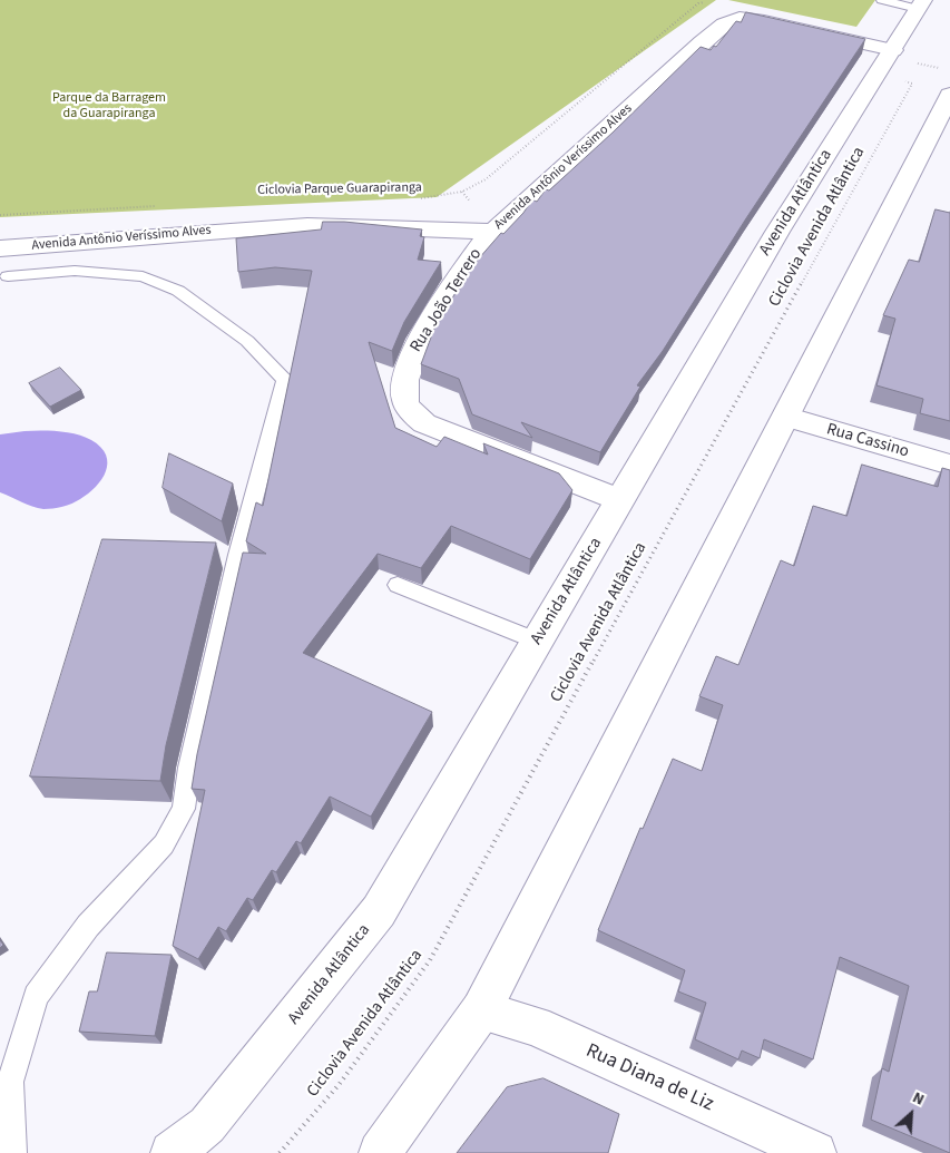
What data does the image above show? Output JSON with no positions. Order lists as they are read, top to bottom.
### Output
{
  "streets": {
    "main road": [
      "Avenida Antônio Veríssimo Alves",
      "Avenida Atlântica",
      "Rua João Terrero",
      "Rua Cassino",
      "Rua Diana de Liz"
    ],
    "path": ["Ciclovia Parque Guarapiranga", "Ciclovia Avenida Atlântica"]
  },
  "crossings": [
    ["Avenida Antônio Veríssimo Alves", "Avenida Atlântica"],
    ["Avenida Antônio Veríssimo Alves", "Rua João Terrero"],
    ["Avenida Atlântica", "Rua João Terrero"]
  ],
  "parks": ["Parque da Barragem da Guarapiranga"],
  "north": "top right"
}
